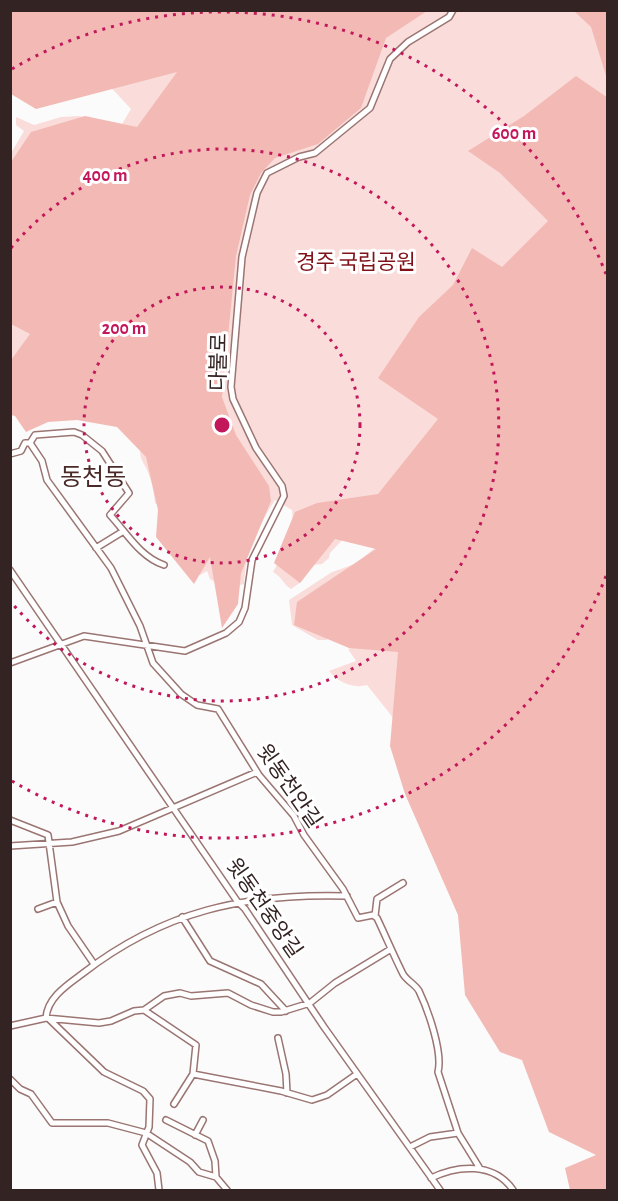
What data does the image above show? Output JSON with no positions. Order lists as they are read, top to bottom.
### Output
{
  "streets": {
    "street": ["다불로", "윗동천안길", "윗동천중앙길"]
  },
  "crossings": [
    ["다불로", "윗동천안길"],
    ["다불로", "윗동천중앙길"]
  ],
  "districts": ["동천동"],
  "parks": ["경주 국립공원"],
  "rings": ["600 m", "400 m", "200 m"]
}
